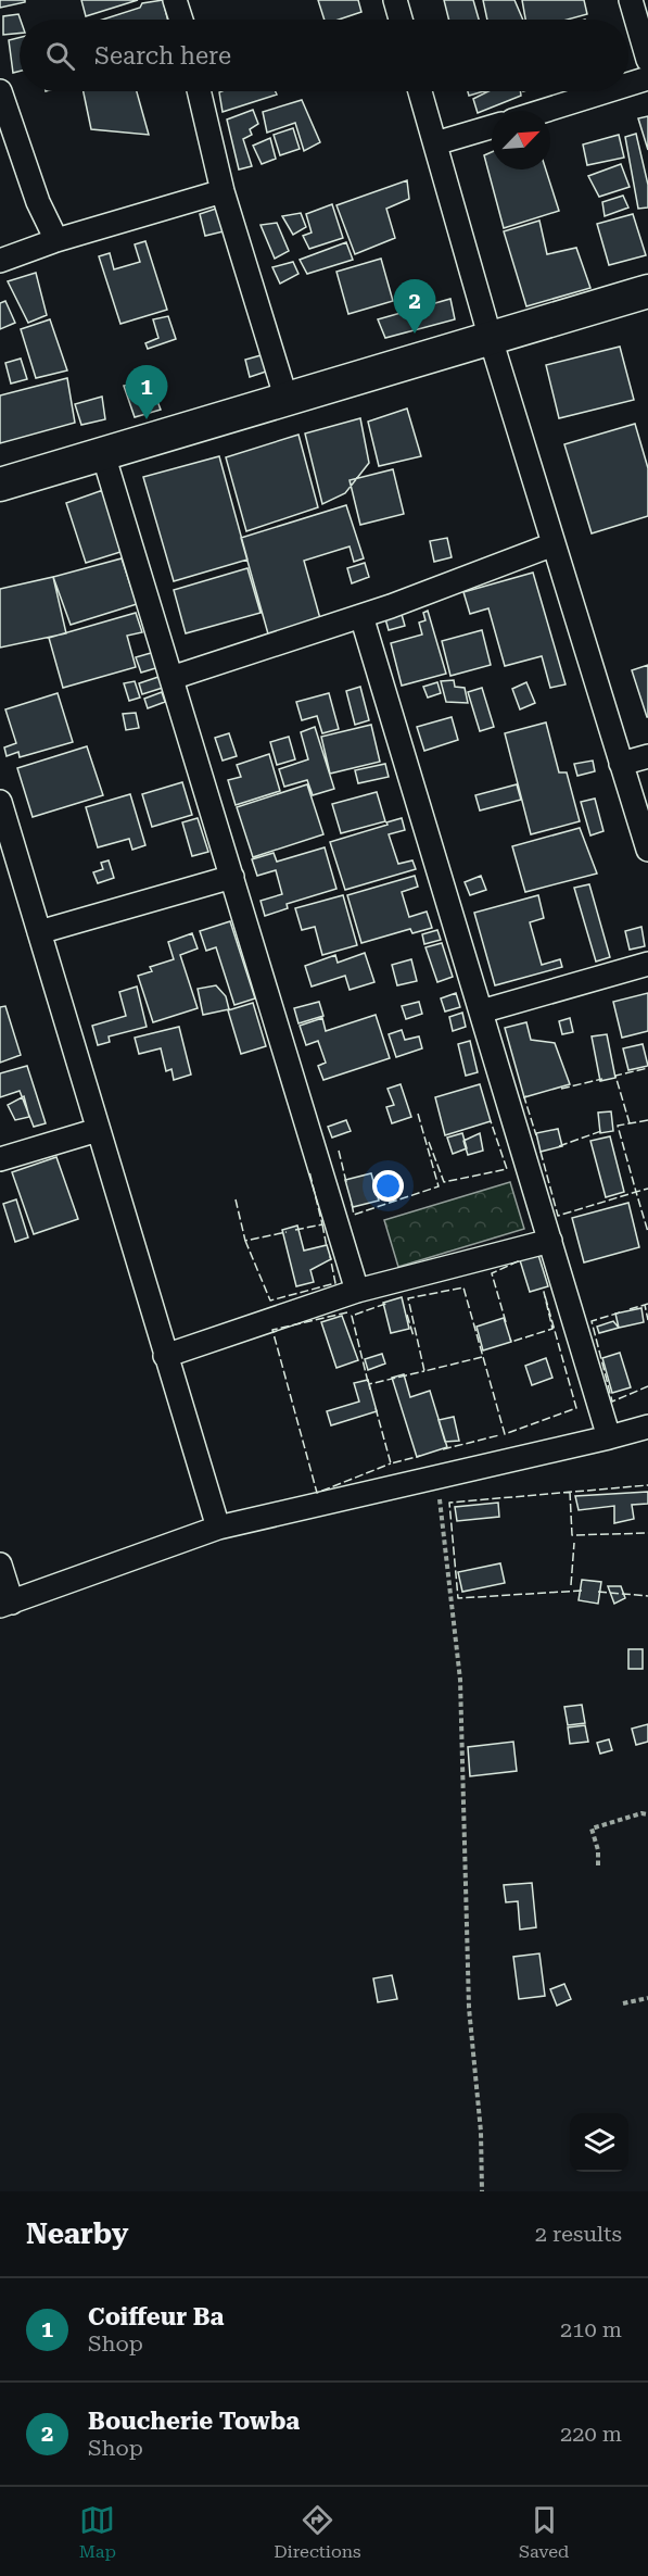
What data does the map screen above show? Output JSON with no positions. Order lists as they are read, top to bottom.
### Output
{
  "north": "top right",
  "page": {
    "search": "Search here",
    "pins": ["2", "1"],
    "heading": ["Nearby", "2 results"],
    "list": [
      {
        "mark": "1",
        "name": "Coiffeur Ba",
        "note": "Shop",
        "value": "210 m"
      },
      {
        "mark": "2",
        "name": "Boucherie Towba",
        "note": "Shop",
        "value": "220 m"
      }
    ],
    "nav": ["Map", "Directions", "Saved"]
  }
}
